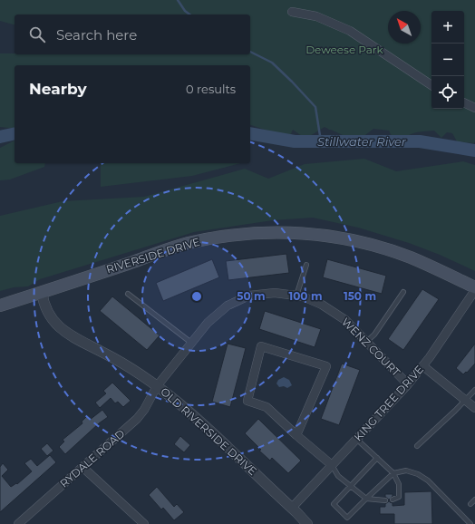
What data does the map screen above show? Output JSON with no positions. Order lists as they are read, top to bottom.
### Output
{
  "streets": {
    "main road": ["RIVERSIDE DRIVE"],
    "street": [
      "WENZ COURT",
      "KING TREE DRIVE",
      "OLD RIVERSIDE DRIVE",
      "RYDALE ROAD"
    ]
  },
  "crossings": [
    ["RIVERSIDE DRIVE", "KING TREE DRIVE"],
    ["RIVERSIDE DRIVE", "OLD RIVERSIDE DRIVE"],
    ["WENZ COURT", "KING TREE DRIVE"],
    ["WENZ COURT", "OLD RIVERSIDE DRIVE"],
    ["WENZ COURT", "RYDALE ROAD"],
    ["KING TREE DRIVE", "OLD RIVERSIDE DRIVE"],
    ["OLD RIVERSIDE DRIVE", "RYDALE ROAD"]
  ],
  "water": ["Stillwater River"],
  "parks": ["Deweese Park"],
  "north": "top left",
  "page": {
    "map_buttons": ["+", "−"],
    "search": "Search here",
    "heading": ["Nearby", "0 results"]
  },
  "rings": ["50 m", "100 m", "150 m"]
}
